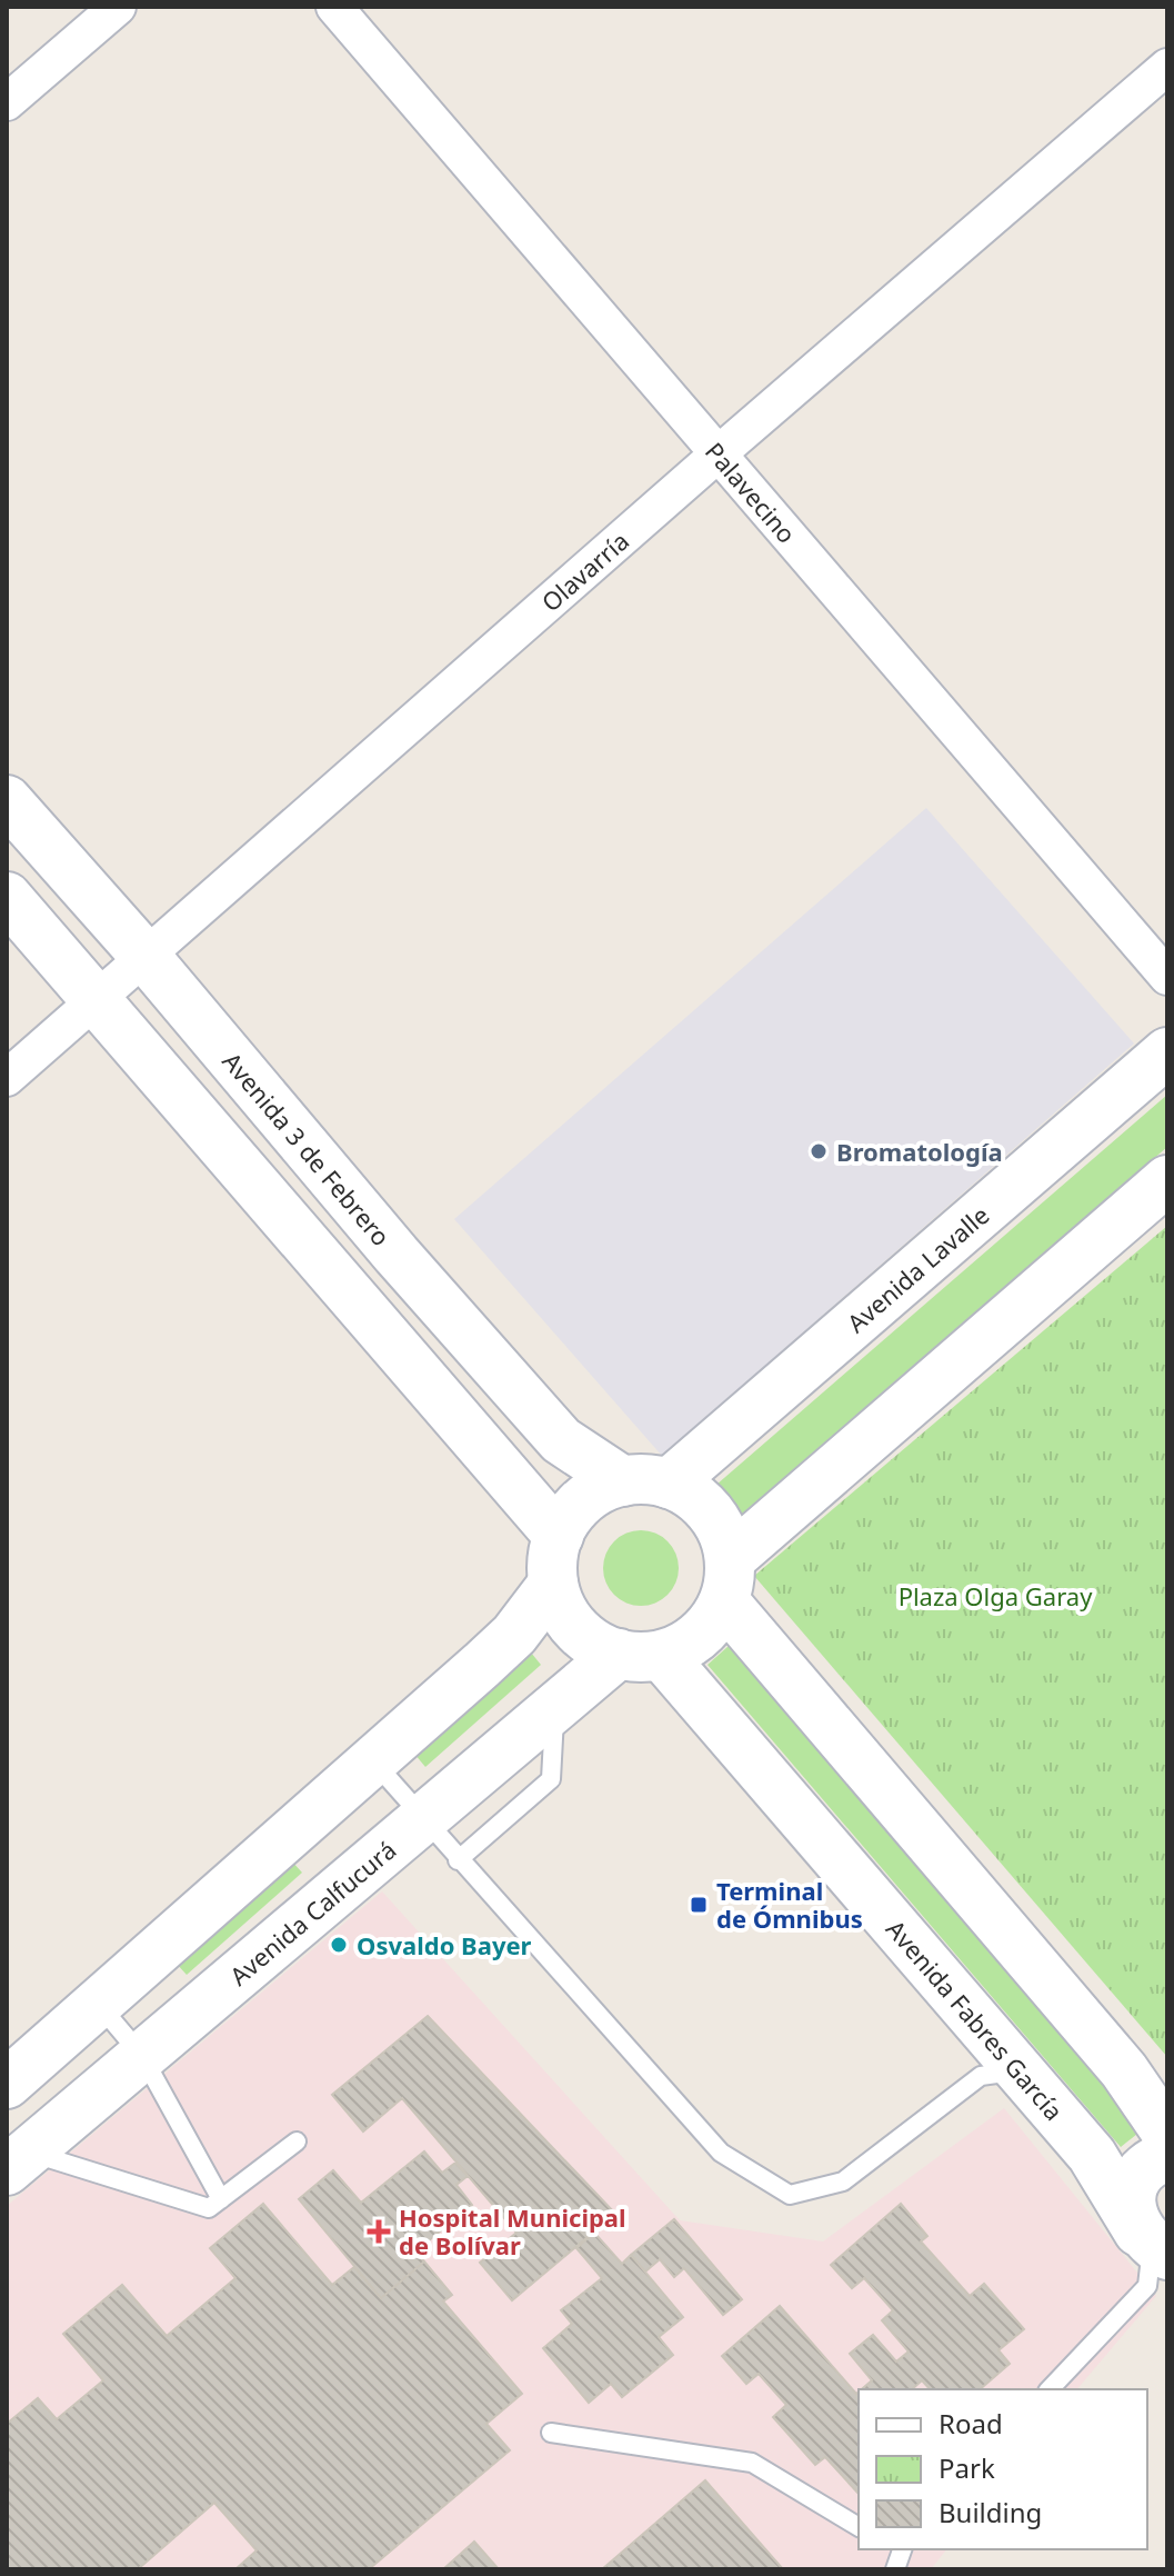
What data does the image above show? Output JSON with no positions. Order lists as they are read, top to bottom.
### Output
{
  "streets": {
    "street": [
      "Palavecino",
      "Olavarría",
      "Avenida 3 de Febrero",
      "Avenida Lavalle",
      "Avenida Calfucurá",
      "Avenida Fabres García"
    ]
  },
  "crossings": [
    ["Palavecino", "Olavarría"],
    ["Olavarría", "Avenida 3 de Febrero"],
    ["Avenida 3 de Febrero", "Avenida Lavalle"],
    ["Avenida 3 de Febrero", "Avenida Calfucurá"],
    ["Avenida 3 de Febrero", "Avenida Fabres García"],
    ["Avenida Lavalle", "Avenida Calfucurá"],
    ["Avenida Lavalle", "Avenida Fabres García"],
    ["Avenida Calfucurá", "Avenida Fabres García"]
  ],
  "parks": ["Plaza Olga Garay"],
  "places": {
    "other": ["Bromatología", "Osvaldo Bayer"],
    "transit": ["Terminal de Ómnibus"],
    "health": ["Hospital Municipal de Bolívar"]
  },
  "legend": ["Road", "Park", "Building"]
}
